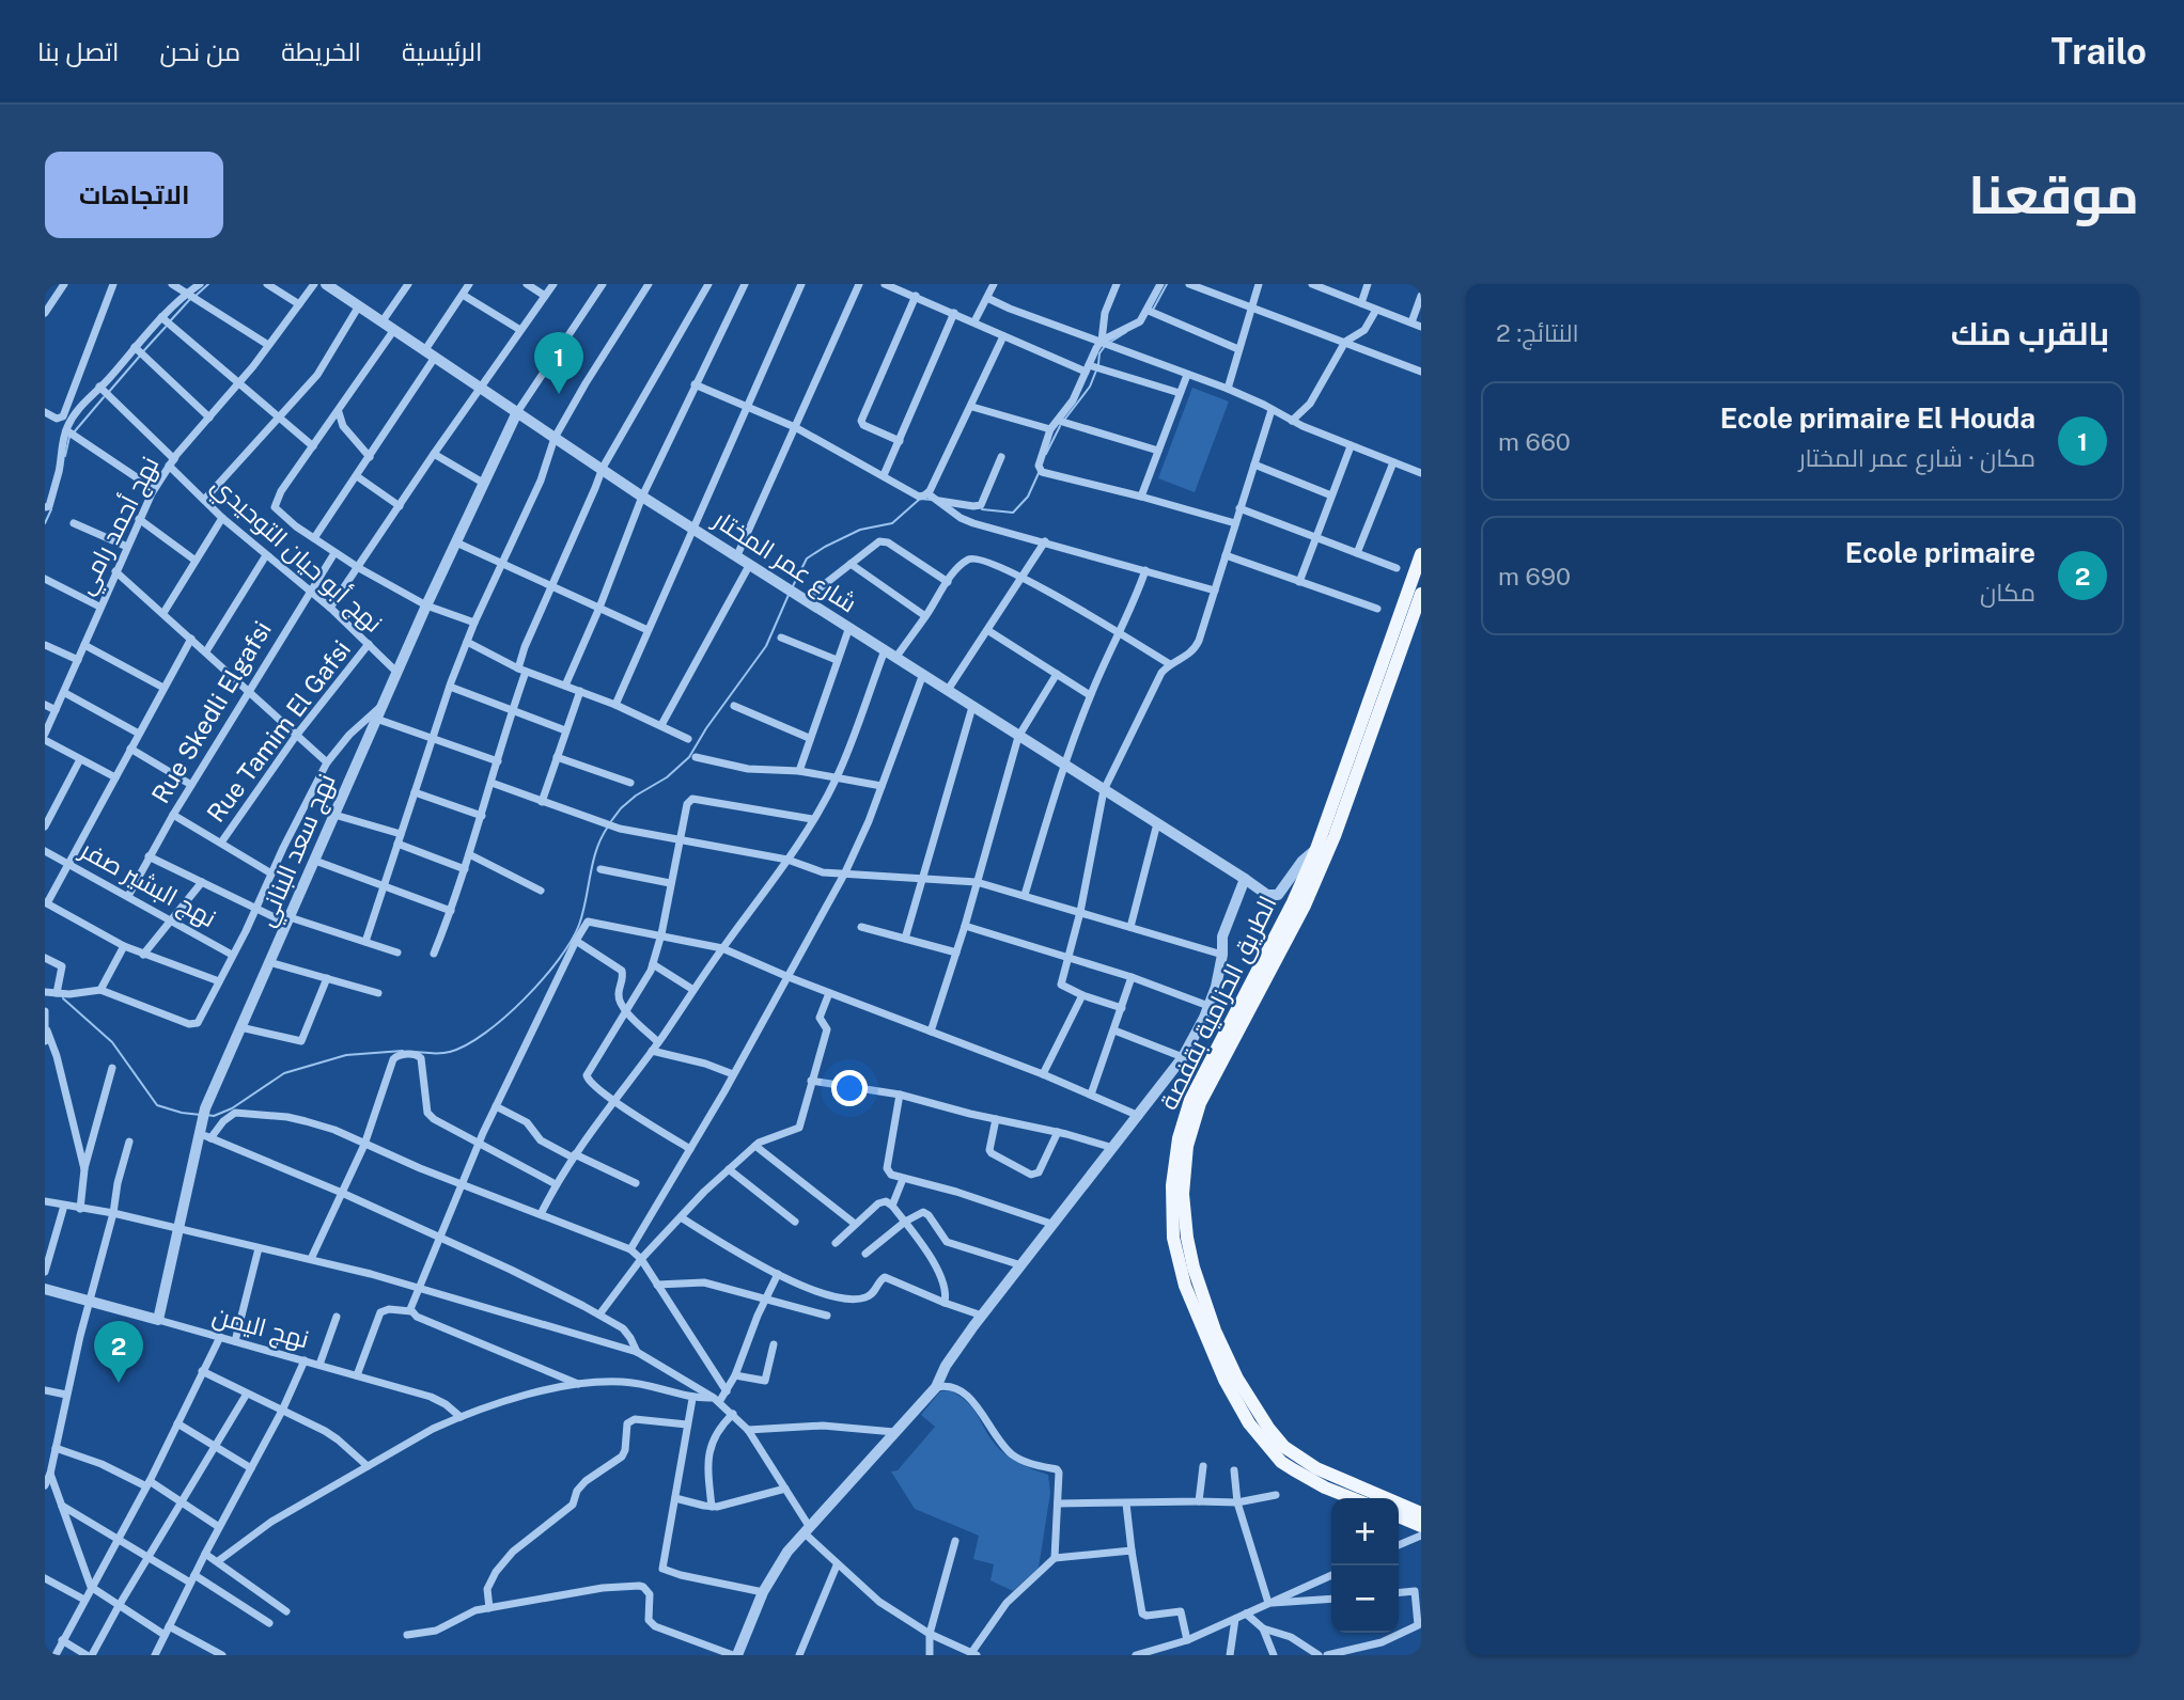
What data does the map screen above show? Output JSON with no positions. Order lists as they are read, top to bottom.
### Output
{
  "streets": {
    "main road": ["الطريق الحزامية بقفصة"],
    "street": [
      "نهج أحمد رامي",
      "نهج أبو حيان التوحيدي",
      "شارع عمر المختار",
      "Rue Skedli Elgafsi",
      "Rue Tamim El Gafsi",
      "نهج سعد البناني",
      "نهج البشير صفر",
      "نهج اليمن"
    ]
  },
  "crossings": [
    ["نهج أحمد رامي", "نهج أبو حيان التوحيدي"],
    ["نهج أبو حيان التوحيدي", "Rue Skedli Elgafsi"],
    ["نهج أبو حيان التوحيدي", "Rue Tamim El Gafsi"],
    ["نهج أبو حيان التوحيدي", "نهج سعد البناني"],
    ["شارع عمر المختار", "نهج سعد البناني"],
    ["شارع عمر المختار", "الطريق الحزامية بقفصة"],
    ["Rue Skedli Elgafsi", "نهج البشير صفر"],
    ["نهج سعد البناني", "نهج اليمن"]
  ],
  "page": {
    "header": "Trailo",
    "nav": [
      "الرئيسية",
      "الخريطة",
      "من نحن",
      "اتصل بنا"
    ],
    "title": "موقعنا",
    "buttons": "الاتجاهات",
    "heading": ["بالقرب منك", "النتائج: 2"],
    "pins": ["1", "2"],
    "list": [
      {
        "mark": "1",
        "name": "Ecole primaire El Houda",
        "note": "مكان · شارع عمر المختار",
        "value": "660 m"
      },
      {
        "mark": "2",
        "name": "Ecole primaire",
        "note": "مكان",
        "value": "690 m"
      }
    ],
    "map_buttons": ["+", "−"]
  }
}
